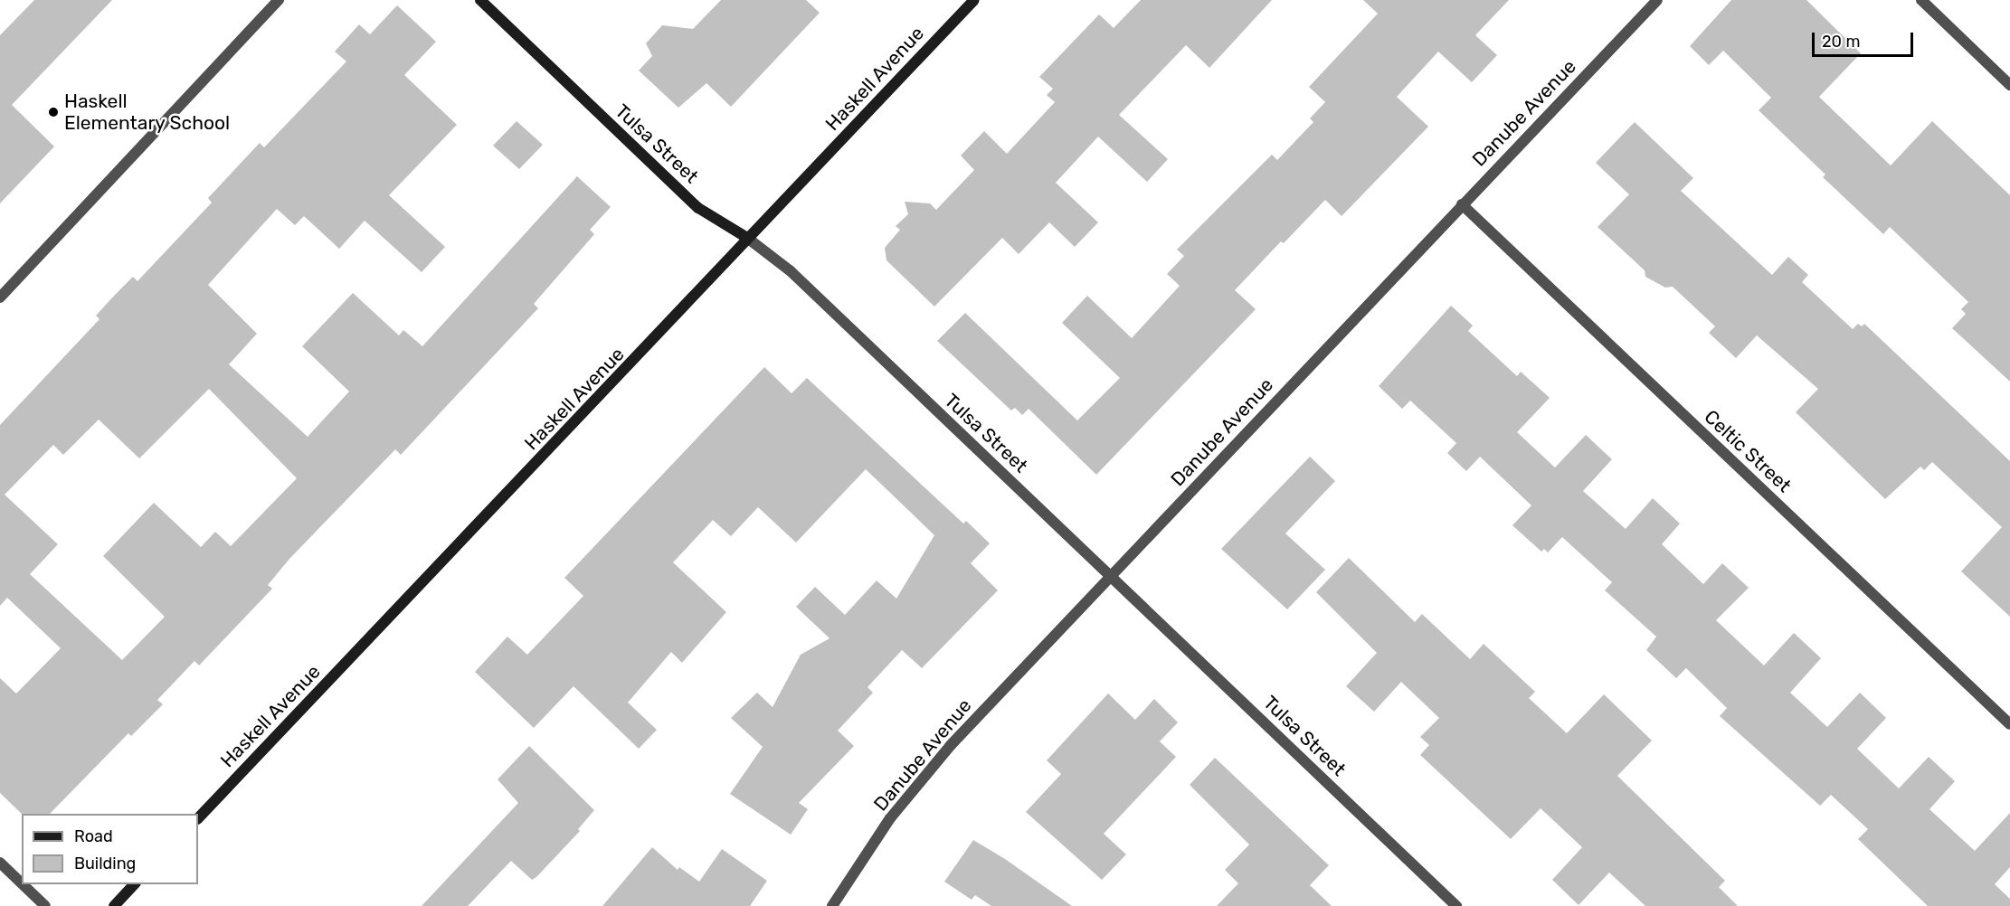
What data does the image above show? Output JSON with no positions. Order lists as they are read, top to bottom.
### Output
{
  "streets": {
    "main road": ["Haskell Avenue", "Tulsa Street"],
    "street": ["Danube Avenue", "Celtic Street"]
  },
  "crossings": [
    ["Haskell Avenue", "Tulsa Street"],
    ["Danube Avenue", "Tulsa Street"],
    ["Danube Avenue", "Celtic Street"]
  ],
  "places": ["Haskell Elementary School"],
  "legend": ["Road", "Building"],
  "scale_bar": "20 m"
}
